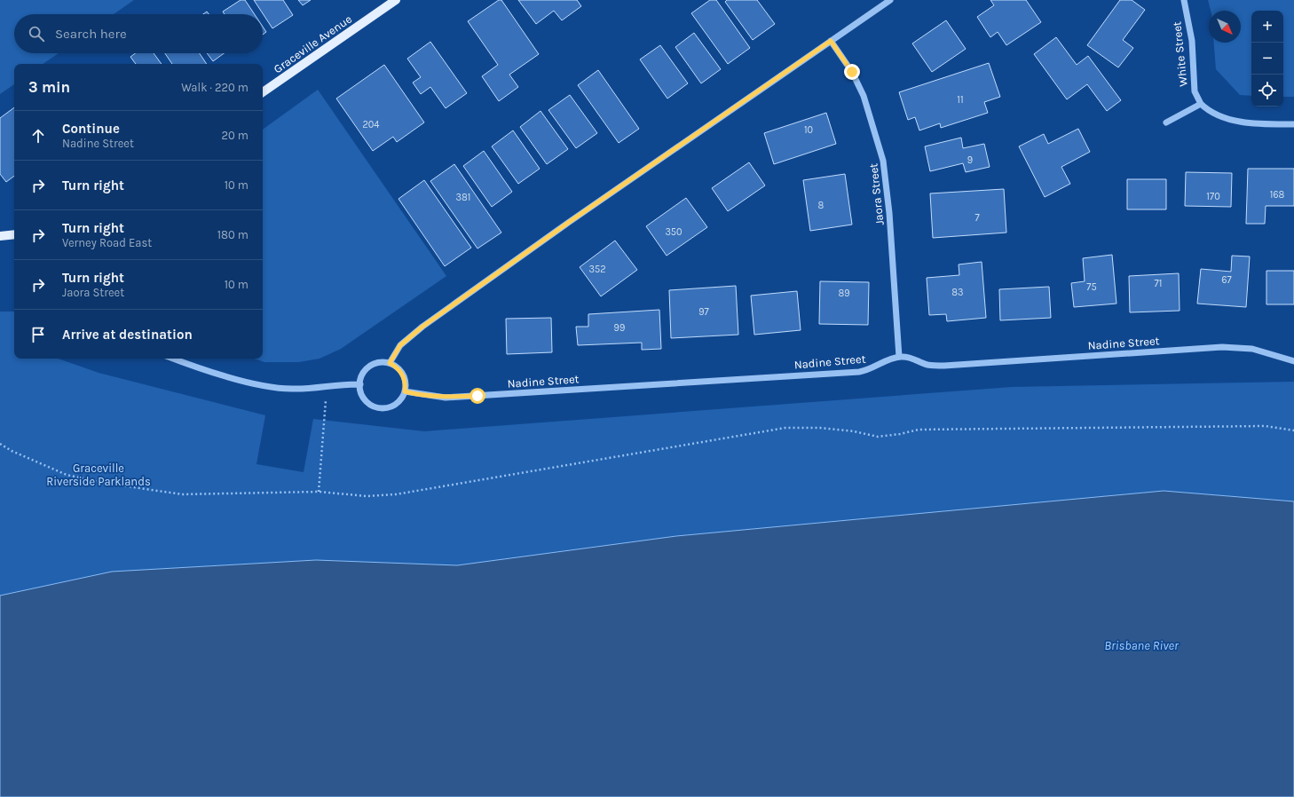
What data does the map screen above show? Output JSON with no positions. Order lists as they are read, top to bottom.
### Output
{
  "streets": {
    "main road": ["Graceville Avenue"],
    "street": ["White Street", "Jaora Street", "Nadine Street"]
  },
  "crossings": [
    ["Jaora Street", "Nadine Street"]
  ],
  "water": ["Brisbane River"],
  "parks": ["Graceville Riverside Parklands"],
  "house_numbers": [
    "11",
    "204",
    "10",
    "9",
    "168",
    "170",
    "381",
    "8",
    "7",
    "350",
    "352",
    "67",
    "71",
    "75",
    "83",
    "89",
    "97",
    "99"
  ],
  "north": "bottom right",
  "page": {
    "map_buttons": ["+", "−"],
    "search": "Search here",
    "heading": ["3 min", "Walk · 220 m"],
    "list": [
      ["Continue", "Nadine Street", "20 m"],
      ["Turn right", "10 m"],
      ["Turn right", "Verney Road East", "180 m"],
      ["Turn right", "Jaora Street", "10 m"],
      "Arrive at destination"
    ]
  }
}
